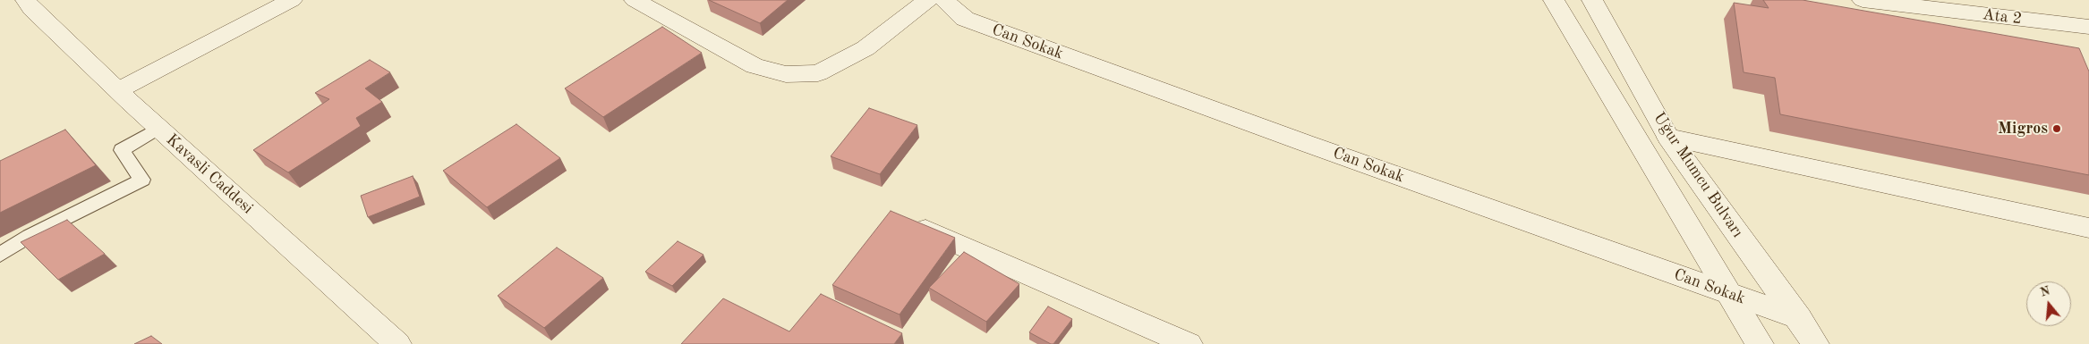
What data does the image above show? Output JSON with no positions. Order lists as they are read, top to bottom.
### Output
{
  "streets": {
    "street": [
      "Ata 2",
      "Can Sokak",
      "Kavasli Caddesi",
      "Uğur Mumcu Bulvarı"
    ]
  },
  "crossings": [
    ["Can Sokak", "Uğur Mumcu Bulvarı"]
  ],
  "places": ["Migros"],
  "north": "top"
}
